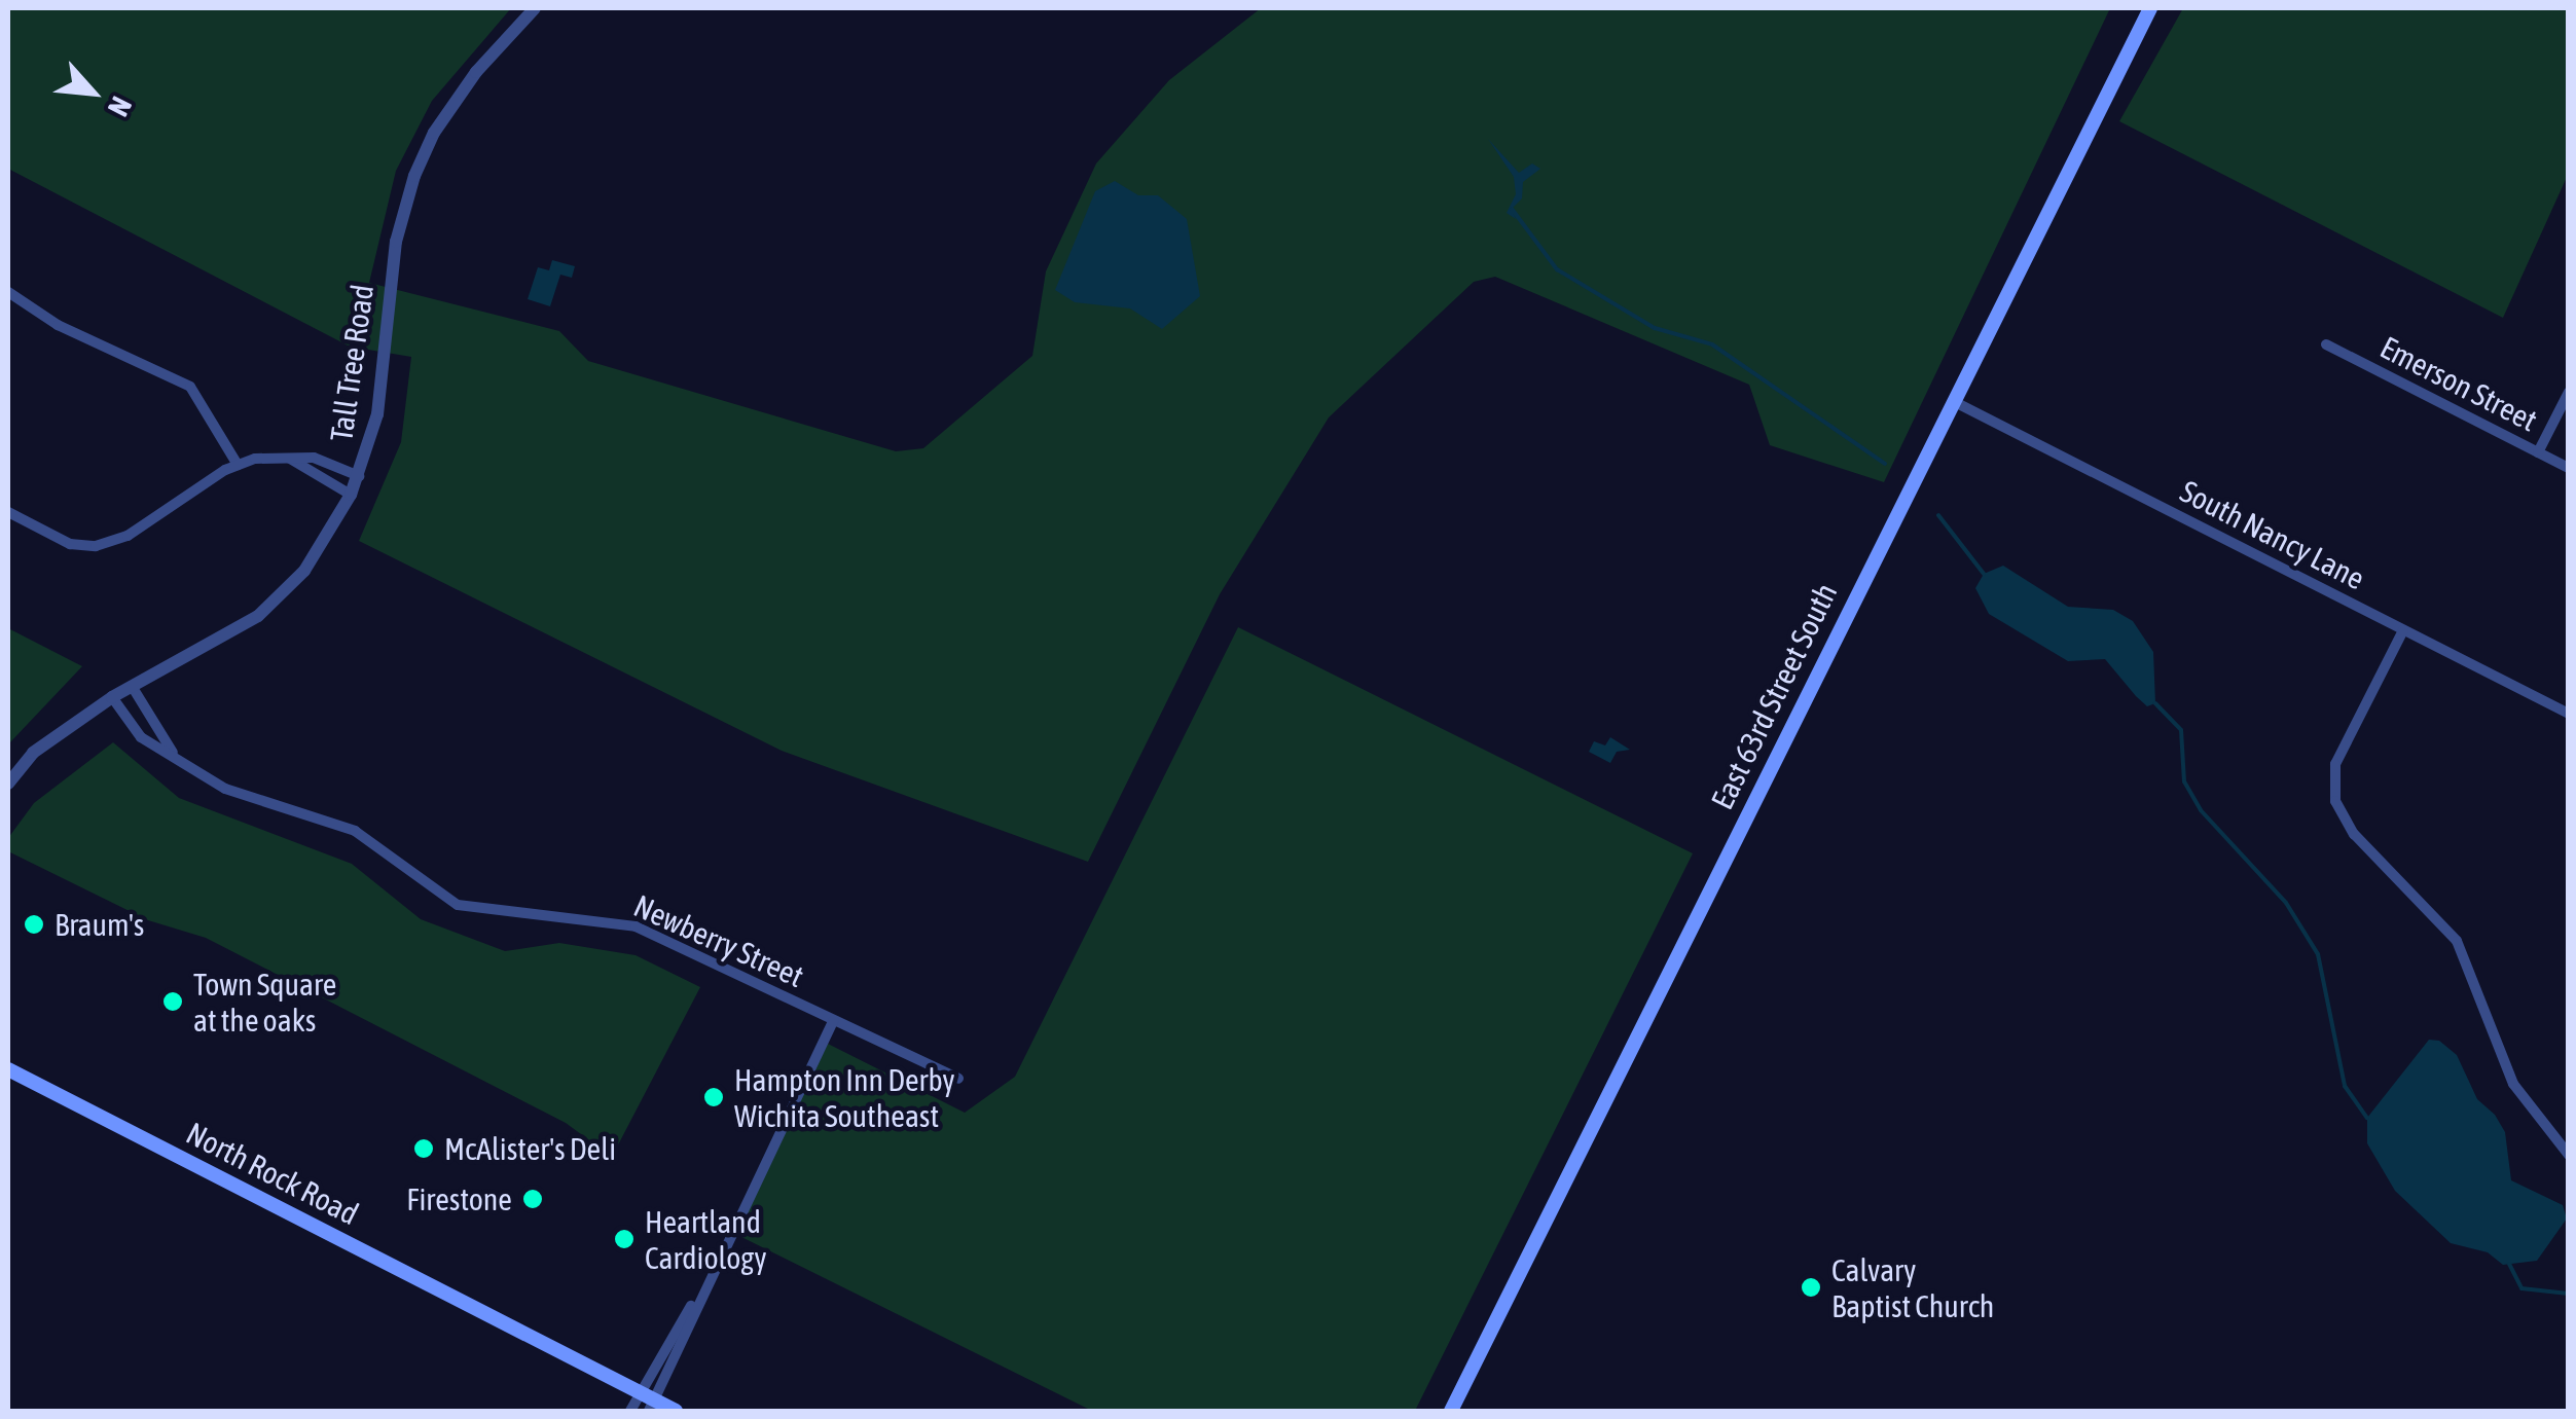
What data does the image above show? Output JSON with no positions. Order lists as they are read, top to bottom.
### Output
{
  "streets": {
    "main road": ["East 63rd Street South", "North Rock Road"],
    "street": [
      "Tall Tree Road",
      "Emerson Street",
      "South Nancy Lane",
      "Newberry Street"
    ]
  },
  "crossings": [
    ["Tall Tree Road", "Newberry Street"],
    ["South Nancy Lane", "East 63rd Street South"]
  ],
  "places": [
    "Braum's",
    "Town Square at the oaks",
    "Hampton Inn Derby Wichita Southeast",
    "McAlister's Deli",
    "Firestone",
    "Heartland Cardiology",
    "Calvary Baptist Church"
  ],
  "north": "bottom right"
}
